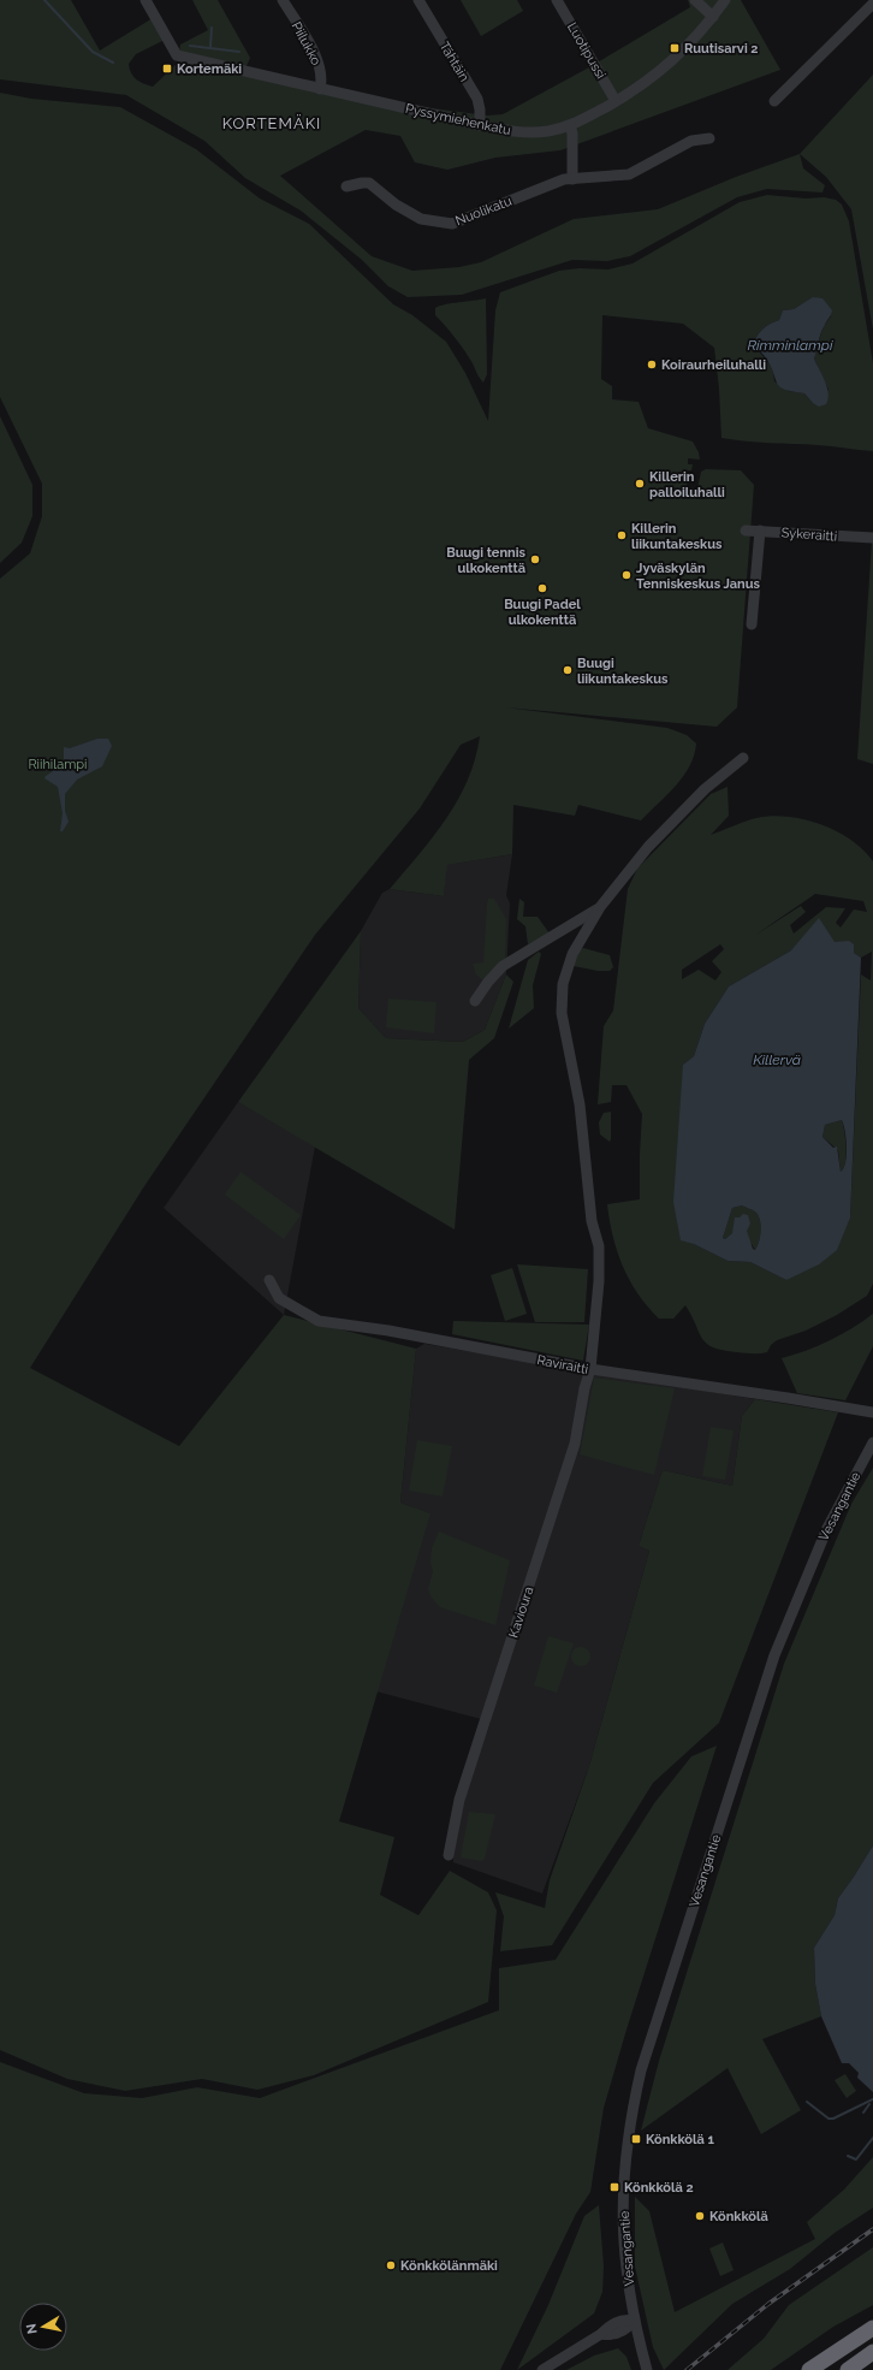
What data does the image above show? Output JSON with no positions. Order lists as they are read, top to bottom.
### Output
{
  "streets": {
    "street": [
      "Piilukko",
      "Luotipussi",
      "Tähtäin",
      "Pyssymiehenkatu",
      "Nuolikatu",
      "Sykeraitti",
      "Raviraitti",
      "Vesangantie",
      "Kavioura"
    ]
  },
  "crossings": [
    ["Piilukko", "Pyssymiehenkatu"],
    ["Luotipussi", "Pyssymiehenkatu"],
    ["Tähtäin", "Pyssymiehenkatu"],
    ["Raviraitti", "Kavioura"]
  ],
  "districts": ["KORTEMÄKI"],
  "water": ["Rimminlampi", "Killervä"],
  "parks": ["Riihilampi"],
  "places": {
    "transit": [
      "Ruutisarvi 2",
      "Kortemäki",
      "Könkkölä 1",
      "Könkkölä 2"
    ],
    "other": [
      "Koiraurheiluhalli",
      "Killerin palloiluhalli",
      "Killerin liikuntakeskus",
      "Buugi tennis ulkokenttä",
      "Jyväskylän Tenniskeskus Janus",
      "Buugi Padel ulkokenttä",
      "Buugi liikuntakeskus",
      "Könkkölä",
      "Könkkölänmäki"
    ]
  },
  "north": "left"
}
